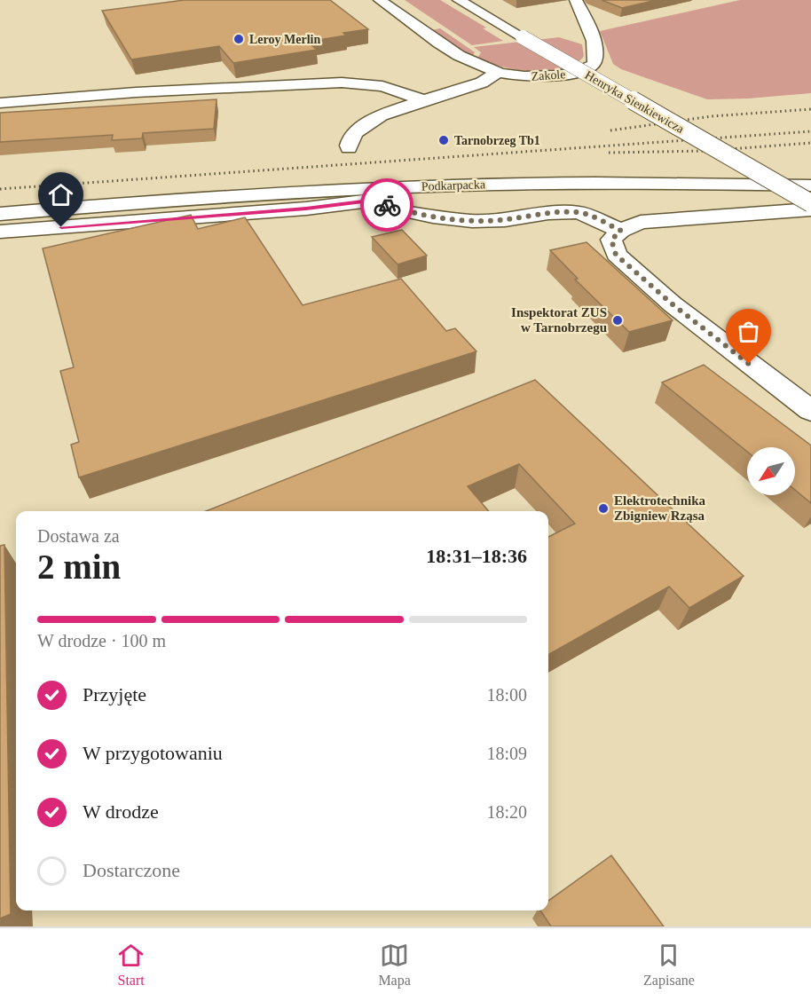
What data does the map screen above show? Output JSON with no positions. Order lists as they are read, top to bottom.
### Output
{
  "streets": {
    "street": ["Zakole", "Henryka Sienkiewicza", "Podkarpacka"]
  },
  "places": [
    "Leroy Merlin",
    "Tarnobrzeg Tb1",
    "Inspektorat ZUS w Tarnobrzegu",
    "Elektrotechnika Zbigniew Rząsa"
  ],
  "north": "bottom left",
  "page": {
    "heading": ["2 min", "Dostawa za", "18:31–18:36"],
    "bar": "W drodze · 100 m",
    "list": [
      ["Przyjęte", "18:00"],
      ["W przygotowaniu", "18:09"],
      ["W drodze", "18:20"],
      "Dostarczone"
    ],
    "tabs": ["Start", "Mapa", "Zapisane"]
  }
}
